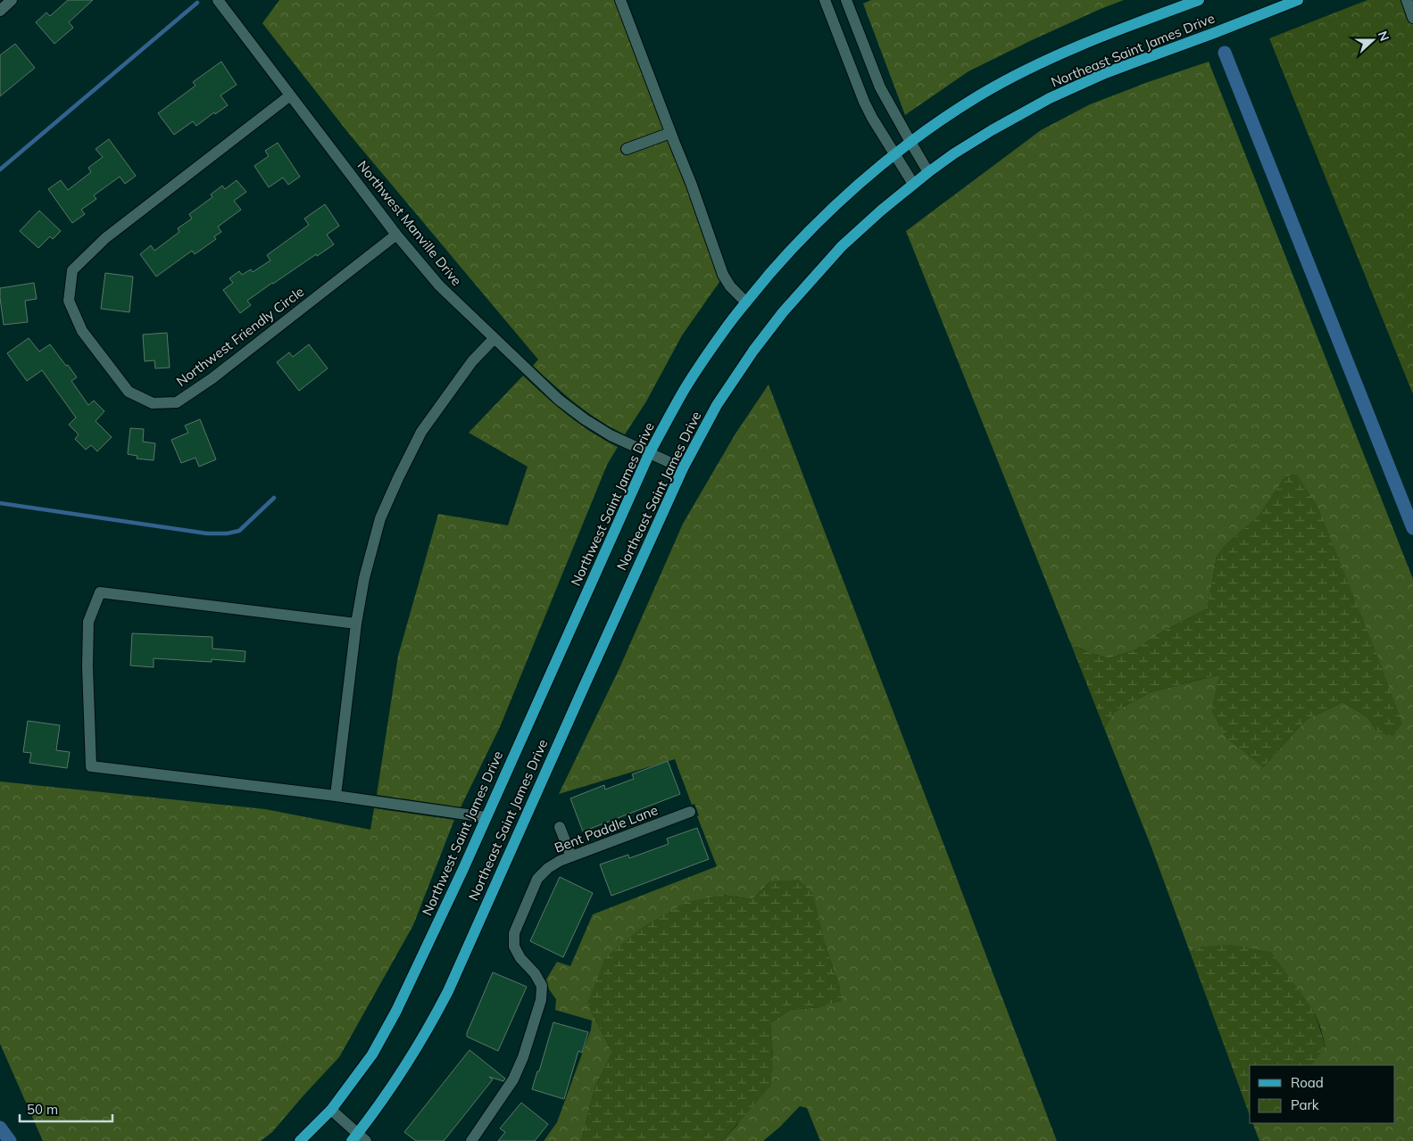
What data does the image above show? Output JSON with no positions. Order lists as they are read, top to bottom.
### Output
{
  "streets": {
    "main road": ["Northeast Saint James Drive", "Northwest Saint James Drive"],
    "street": ["Northwest Manville Drive", "Northwest Friendly Circle", "Bent Paddle Lane"]
  },
  "crossings": [
    ["Northeast Saint James Drive", "Northwest Manville Drive"],
    ["Northwest Manville Drive", "Northwest Friendly Circle"],
    ["Northwest Manville Drive", "Northwest Saint James Drive"]
  ],
  "legend": ["Road", "Park"],
  "scale_bar": "50 m",
  "north": "right"
}
